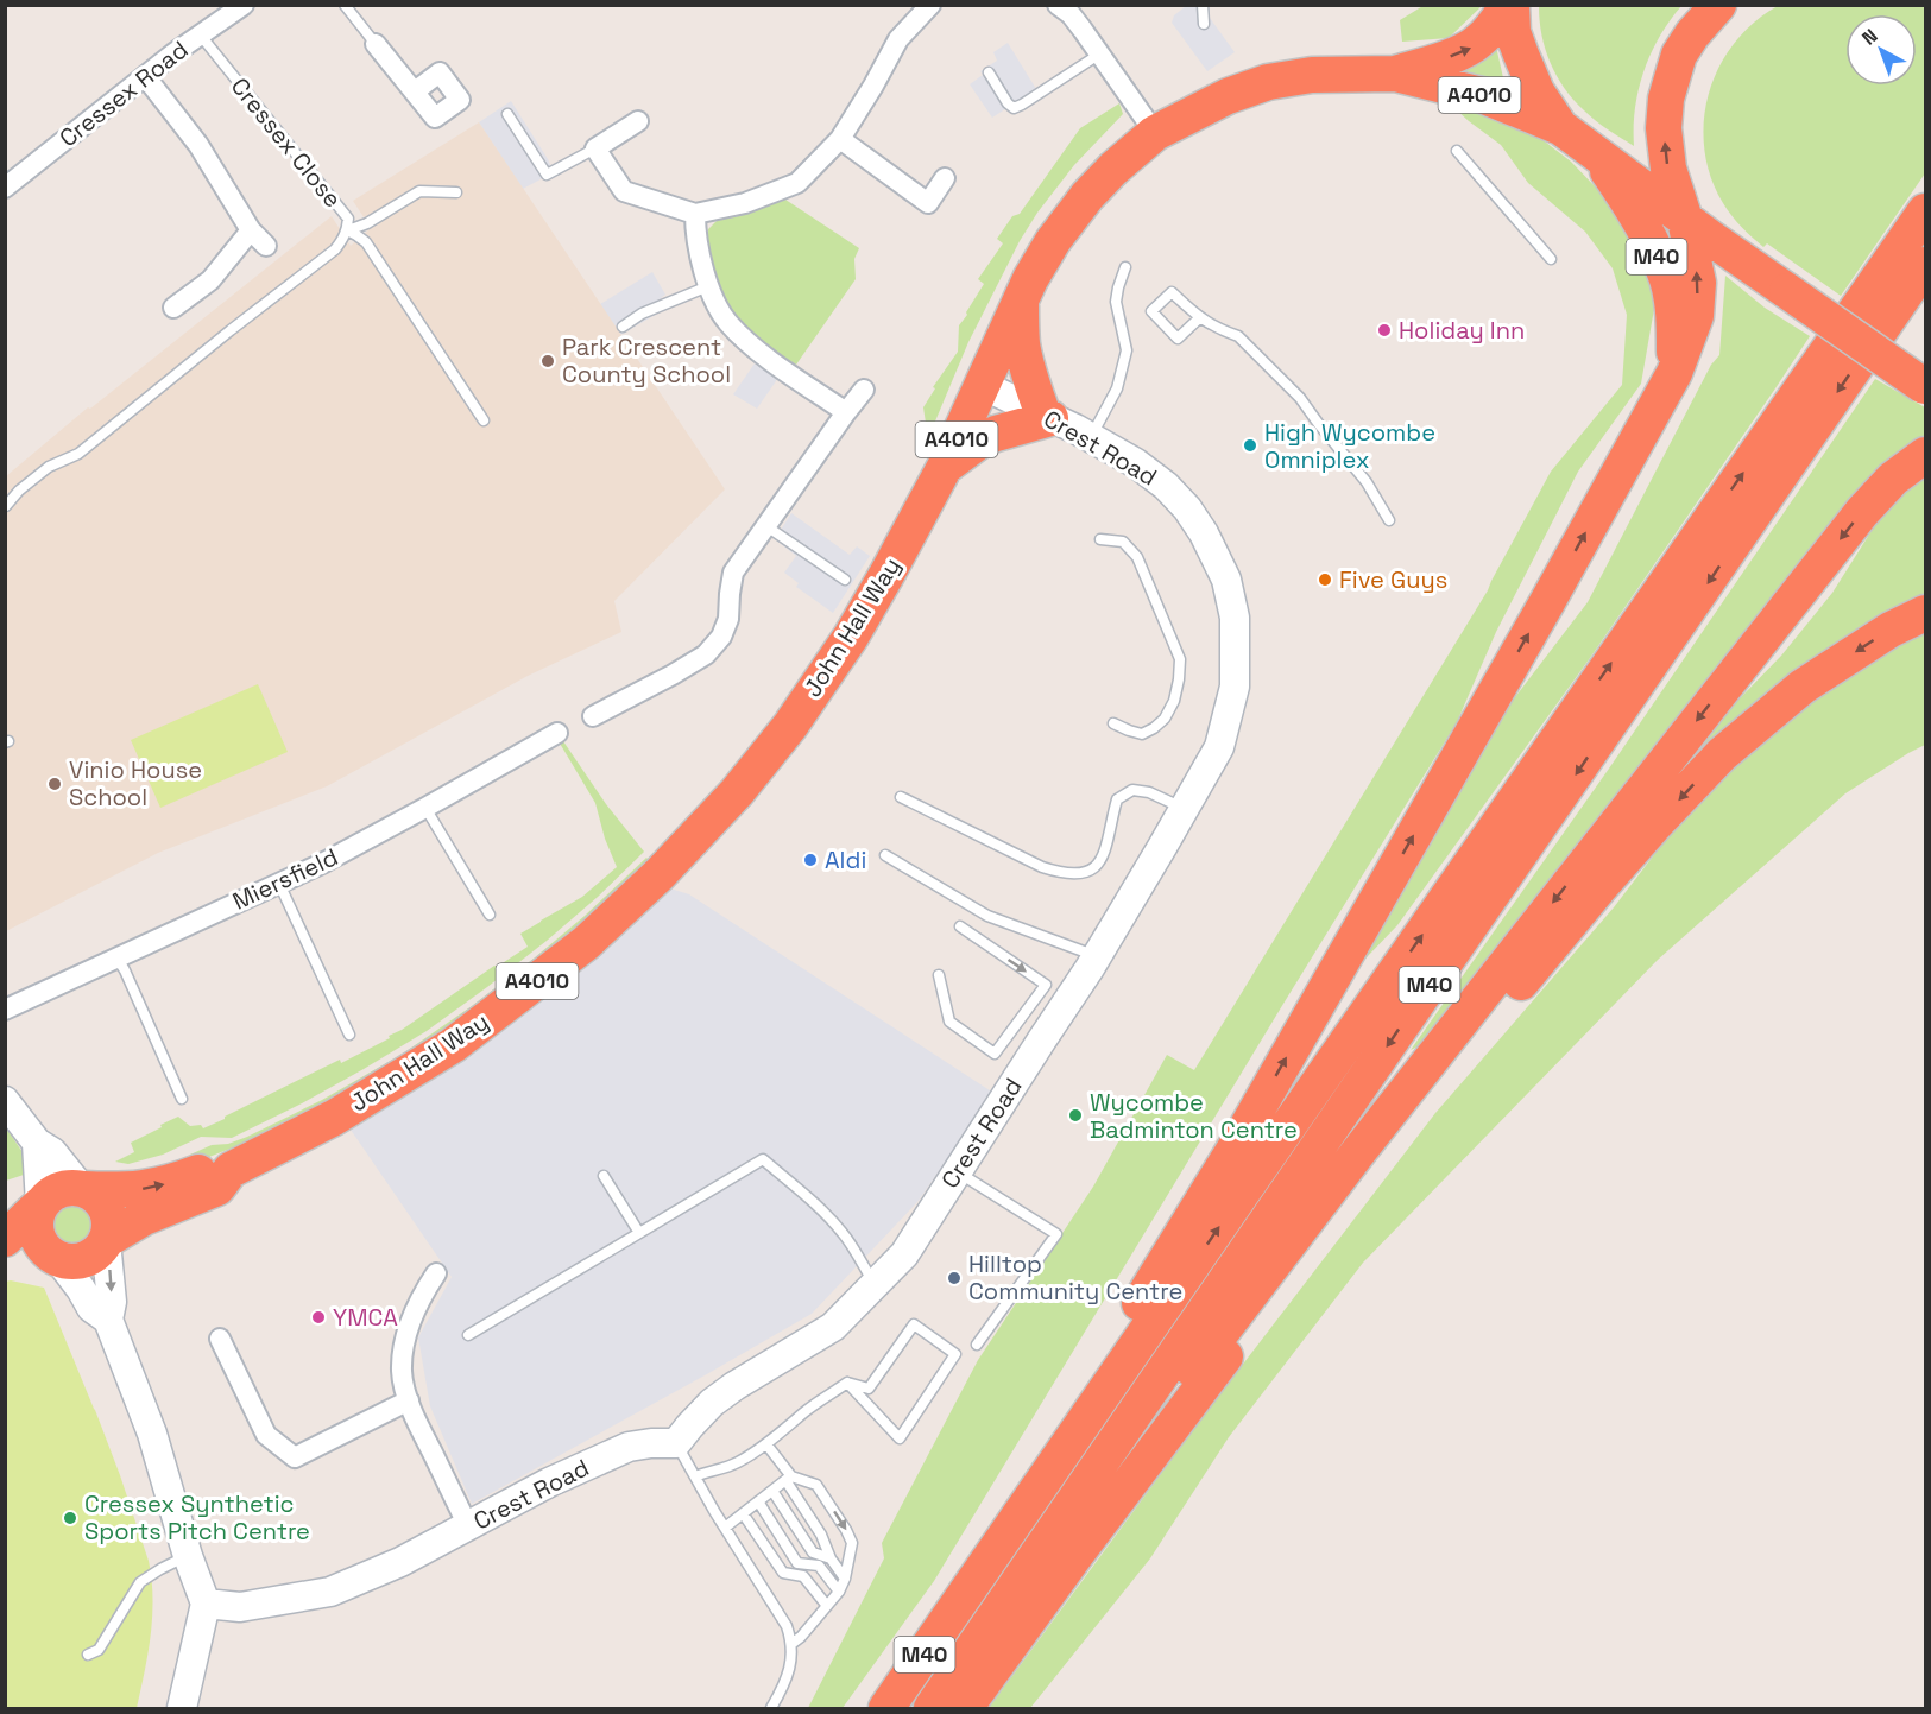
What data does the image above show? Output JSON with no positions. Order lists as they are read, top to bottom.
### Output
{
  "streets": {
    "highway": ["A4010", "M40", "John Hall Way"],
    "street": ["Cressex Road", "Crest Road", "Miersfield"],
    "lane": ["Cressex Close"]
  },
  "crossings": [
    ["Cressex Road", "Cressex Close"],
    ["A4010", "John Hall Way"],
    ["Crest Road", "John Hall Way"]
  ],
  "places": [
    "Holiday Inn",
    "Park Crescent County School",
    "High Wycombe Omniplex",
    "Five Guys",
    "Vinio House School",
    "Aldi",
    "Wycombe Badminton Centre",
    "Hilltop Community Centre",
    "YMCA",
    "Cressex Synthetic Sports Pitch Centre"
  ],
  "north": "top left"
}
